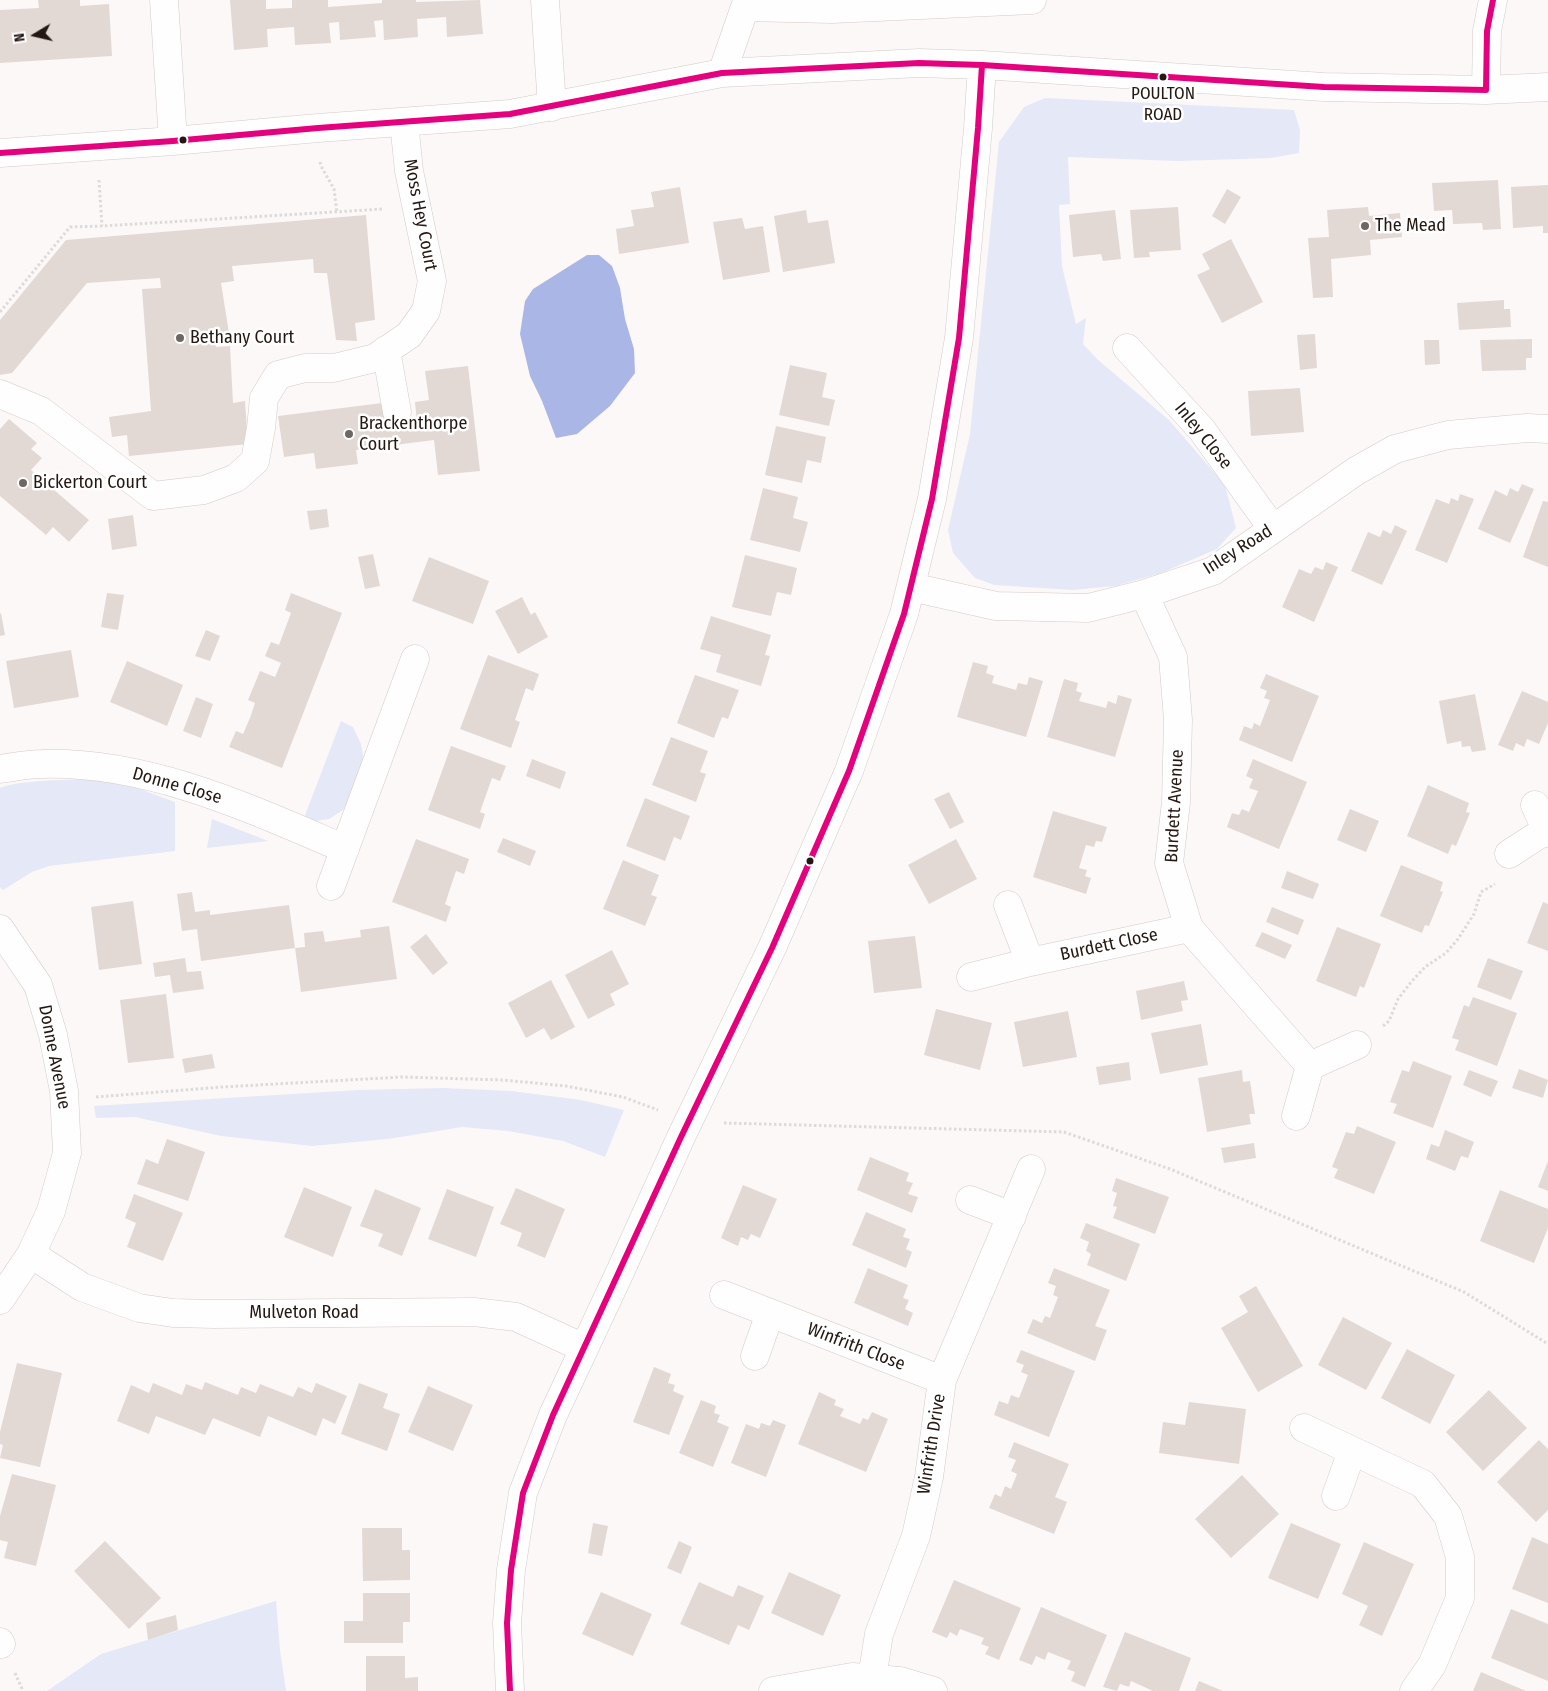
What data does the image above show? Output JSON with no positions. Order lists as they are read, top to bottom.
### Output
{
  "streets": {
    "street": [
      "Moss Hey Court",
      "Inley Close",
      "Inley Road",
      "Donne Close",
      "Burdett Avenue",
      "Burdett Close",
      "Donne Avenue",
      "Mulveton Road",
      "Winfrith Close",
      "Winfrith Drive"
    ]
  },
  "crossings": [
    ["Inley Close", "Inley Road"],
    ["Inley Road", "Burdett Avenue"],
    ["Burdett Avenue", "Burdett Close"],
    ["Donne Avenue", "Mulveton Road"],
    ["Winfrith Close", "Winfrith Drive"]
  ],
  "places": [
    "POULTON ROAD",
    "The Mead",
    "Bethany Court",
    "Brackenthorpe Court",
    "Bickerton Court"
  ],
  "north": "left"
}
